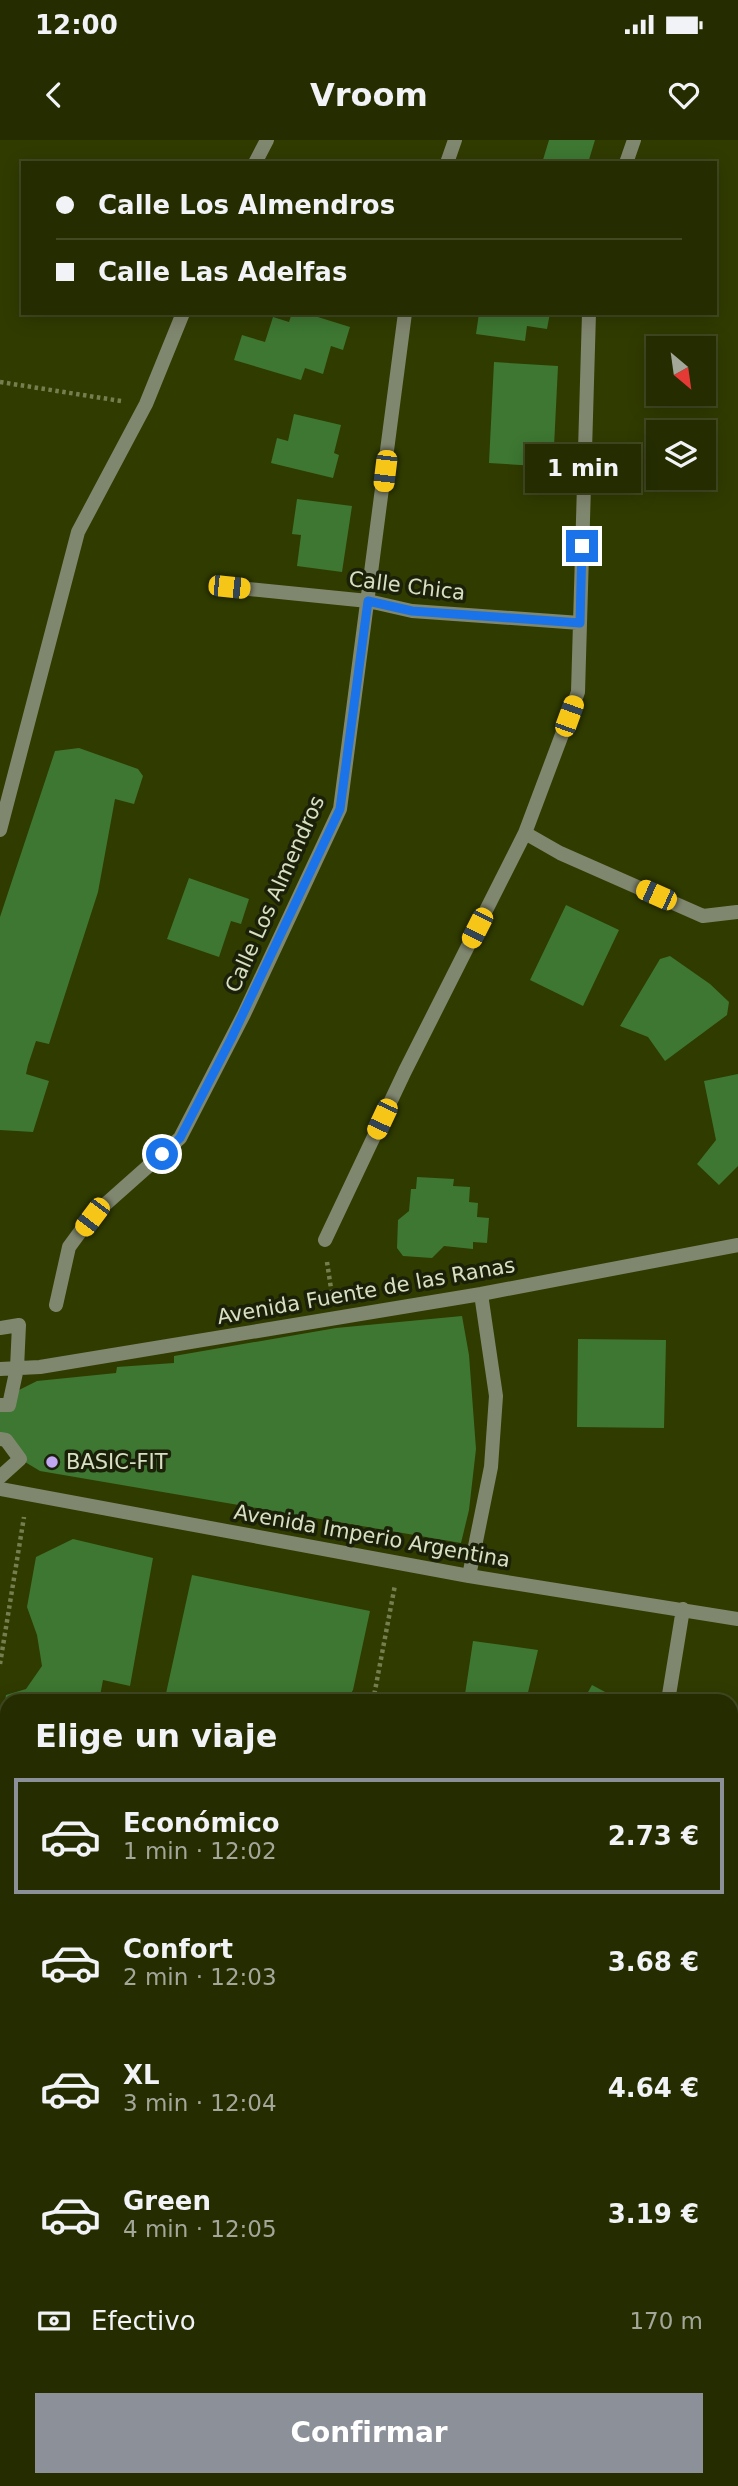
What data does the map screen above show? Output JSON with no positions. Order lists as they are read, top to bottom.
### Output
{
  "streets": {
    "street": [
      "Calle Chica",
      "Calle Los Almendros",
      "Avenida Fuente de las Ranas",
      "Avenida Imperio Argentina"
    ]
  },
  "crossings": [
    ["Calle Chica", "Calle Los Almendros"]
  ],
  "places": ["BASIC-FIT"],
  "north": "bottom right",
  "page": {
    "status": "12:00",
    "header": "Vroom",
    "banner": ["Calle Los Almendros", "Calle Las Adelfas"],
    "bubble": "1 min",
    "heading": "Elige un viaje",
    "list": [
      {
        "name": "Económico",
        "note": "1 min · 12:02",
        "value": "2.73 €"
      },
      {
        "name": "Confort",
        "note": "2 min · 12:03",
        "value": "3.68 €"
      },
      {
        "name": "XL",
        "note": "3 min · 12:04",
        "value": "4.64 €"
      },
      {
        "name": "Green",
        "note": "4 min · 12:05",
        "value": "3.19 €"
      }
    ],
    "pay": ["Efectivo", "170 m"],
    "buttons": "Confirmar"
  }
}
